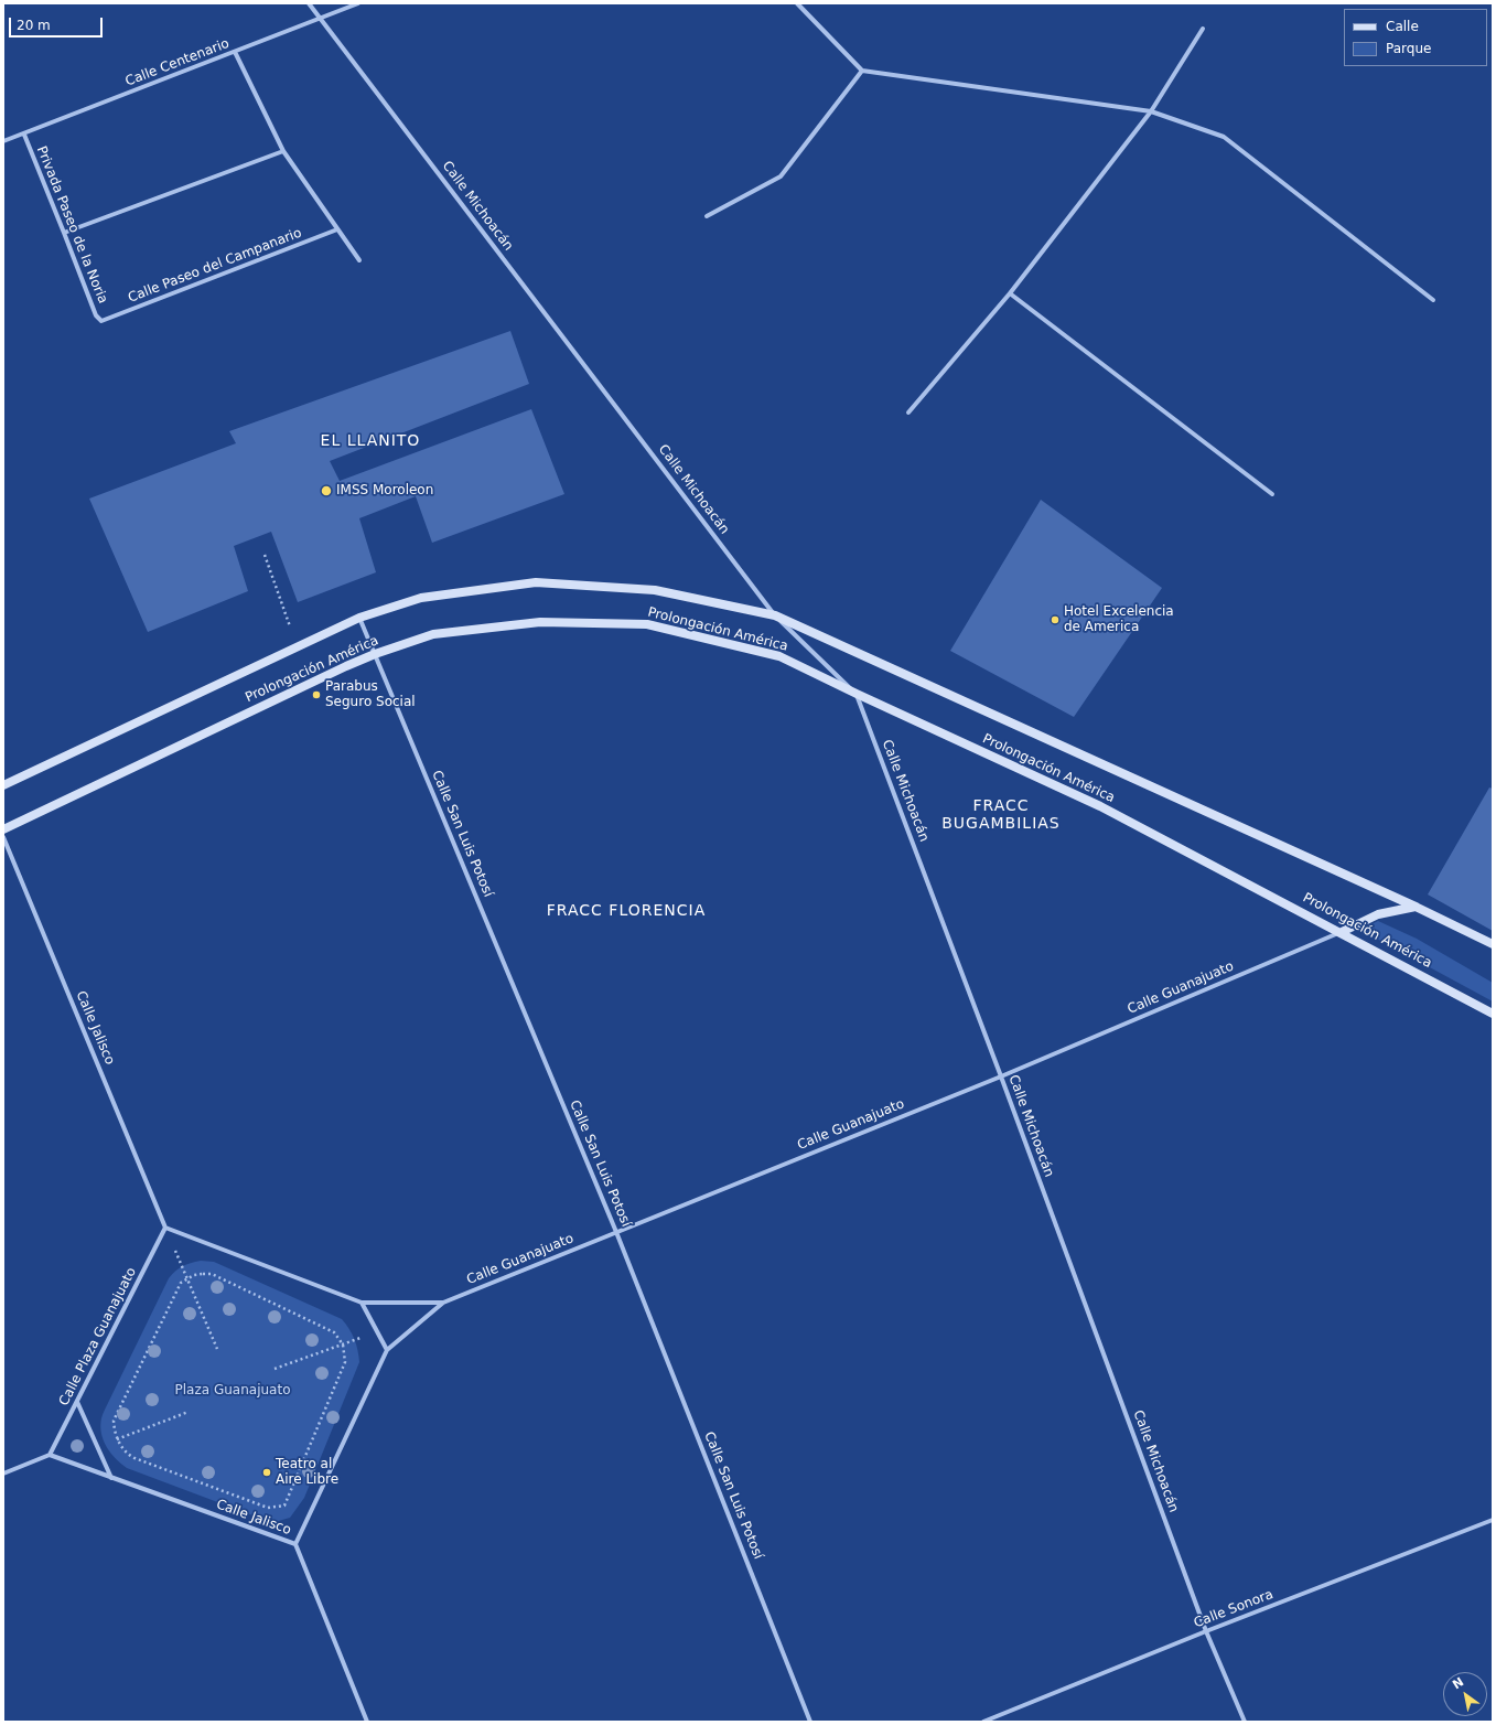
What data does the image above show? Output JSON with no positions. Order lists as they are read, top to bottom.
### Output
{
  "streets": {
    "street": [
      "Calle Centenario",
      "Calle Michoacán",
      "Privada Paseo de la Noria",
      "Calle Paseo del Campanario",
      "Prolongación América",
      "Calle San Luis Potosí",
      "Calle Guanajuato",
      "Calle Jalisco",
      "Calle Plaza Guanajuato",
      "Calle Sonora"
    ]
  },
  "crossings": [
    ["Calle Centenario", "Calle Michoacán"],
    ["Calle Centenario", "Privada Paseo de la Noria"],
    ["Calle Michoacán", "Prolongación América"],
    ["Calle Michoacán", "Calle Guanajuato"],
    ["Calle Michoacán", "Calle Sonora"],
    ["Privada Paseo de la Noria", "Calle Paseo del Campanario"],
    ["Prolongación América", "Calle San Luis Potosí"],
    ["Prolongación América", "Calle Guanajuato"],
    ["Calle San Luis Potosí", "Calle Guanajuato"],
    ["Calle Jalisco", "Calle Plaza Guanajuato"]
  ],
  "districts": ["EL LLANITO", "FRACC BUGAMBILIAS", "FRACC FLORENCIA"],
  "parks": ["Plaza Guanajuato"],
  "places": [
    "IMSS Moroleon",
    "Hotel Excelencia de America",
    "Parabus Seguro Social",
    "Teatro al Aire Libre"
  ],
  "legend": ["Calle", "Parque"],
  "scale_bar": "20 m",
  "north": "top left"
}
